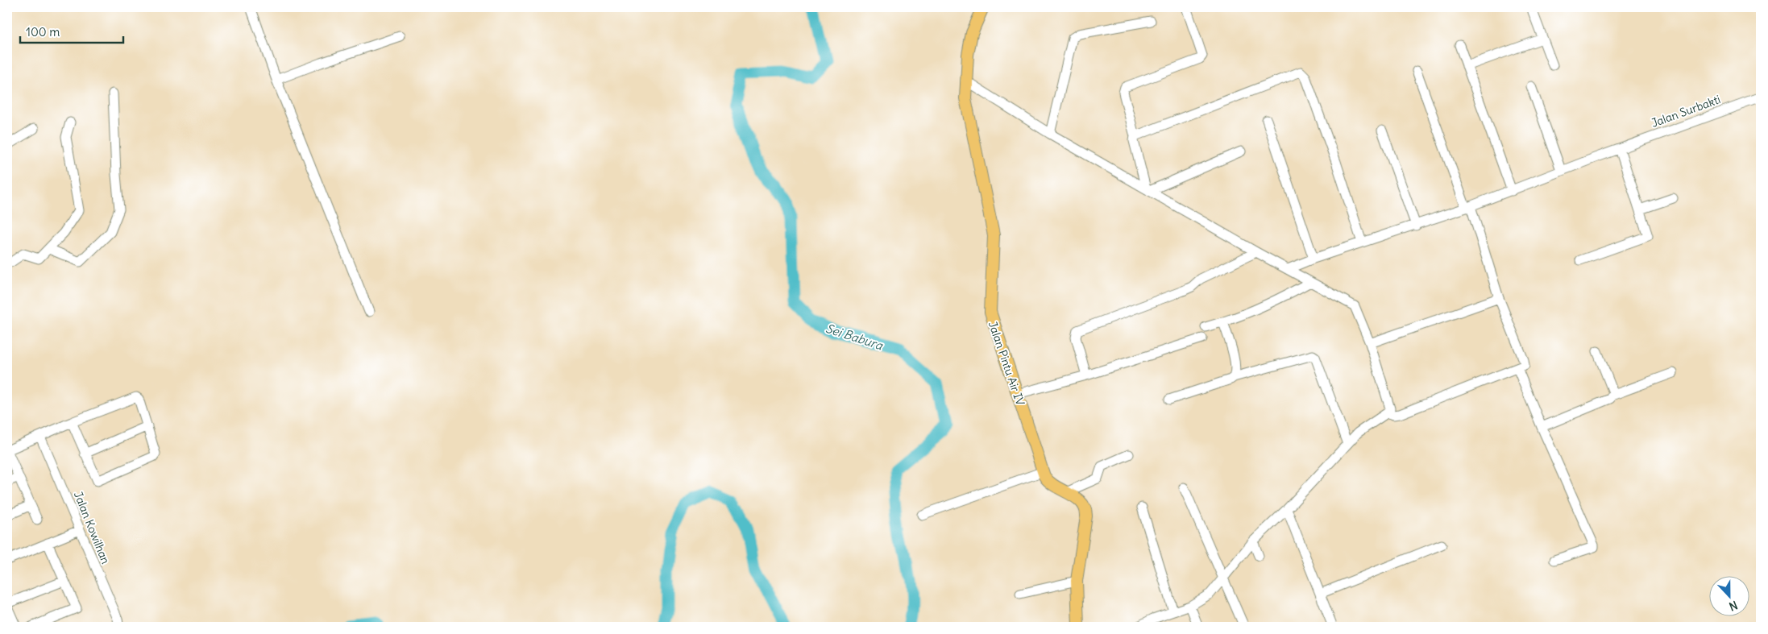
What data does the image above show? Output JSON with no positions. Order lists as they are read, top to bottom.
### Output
{
  "streets": {
    "main road": ["Jalan Pintu Air IV"],
    "street": ["Jalan Surbakti", "Jalan Kowilhan"]
  },
  "water": ["Sei Babura"],
  "scale_bar": "100 m",
  "north": "bottom"
}
